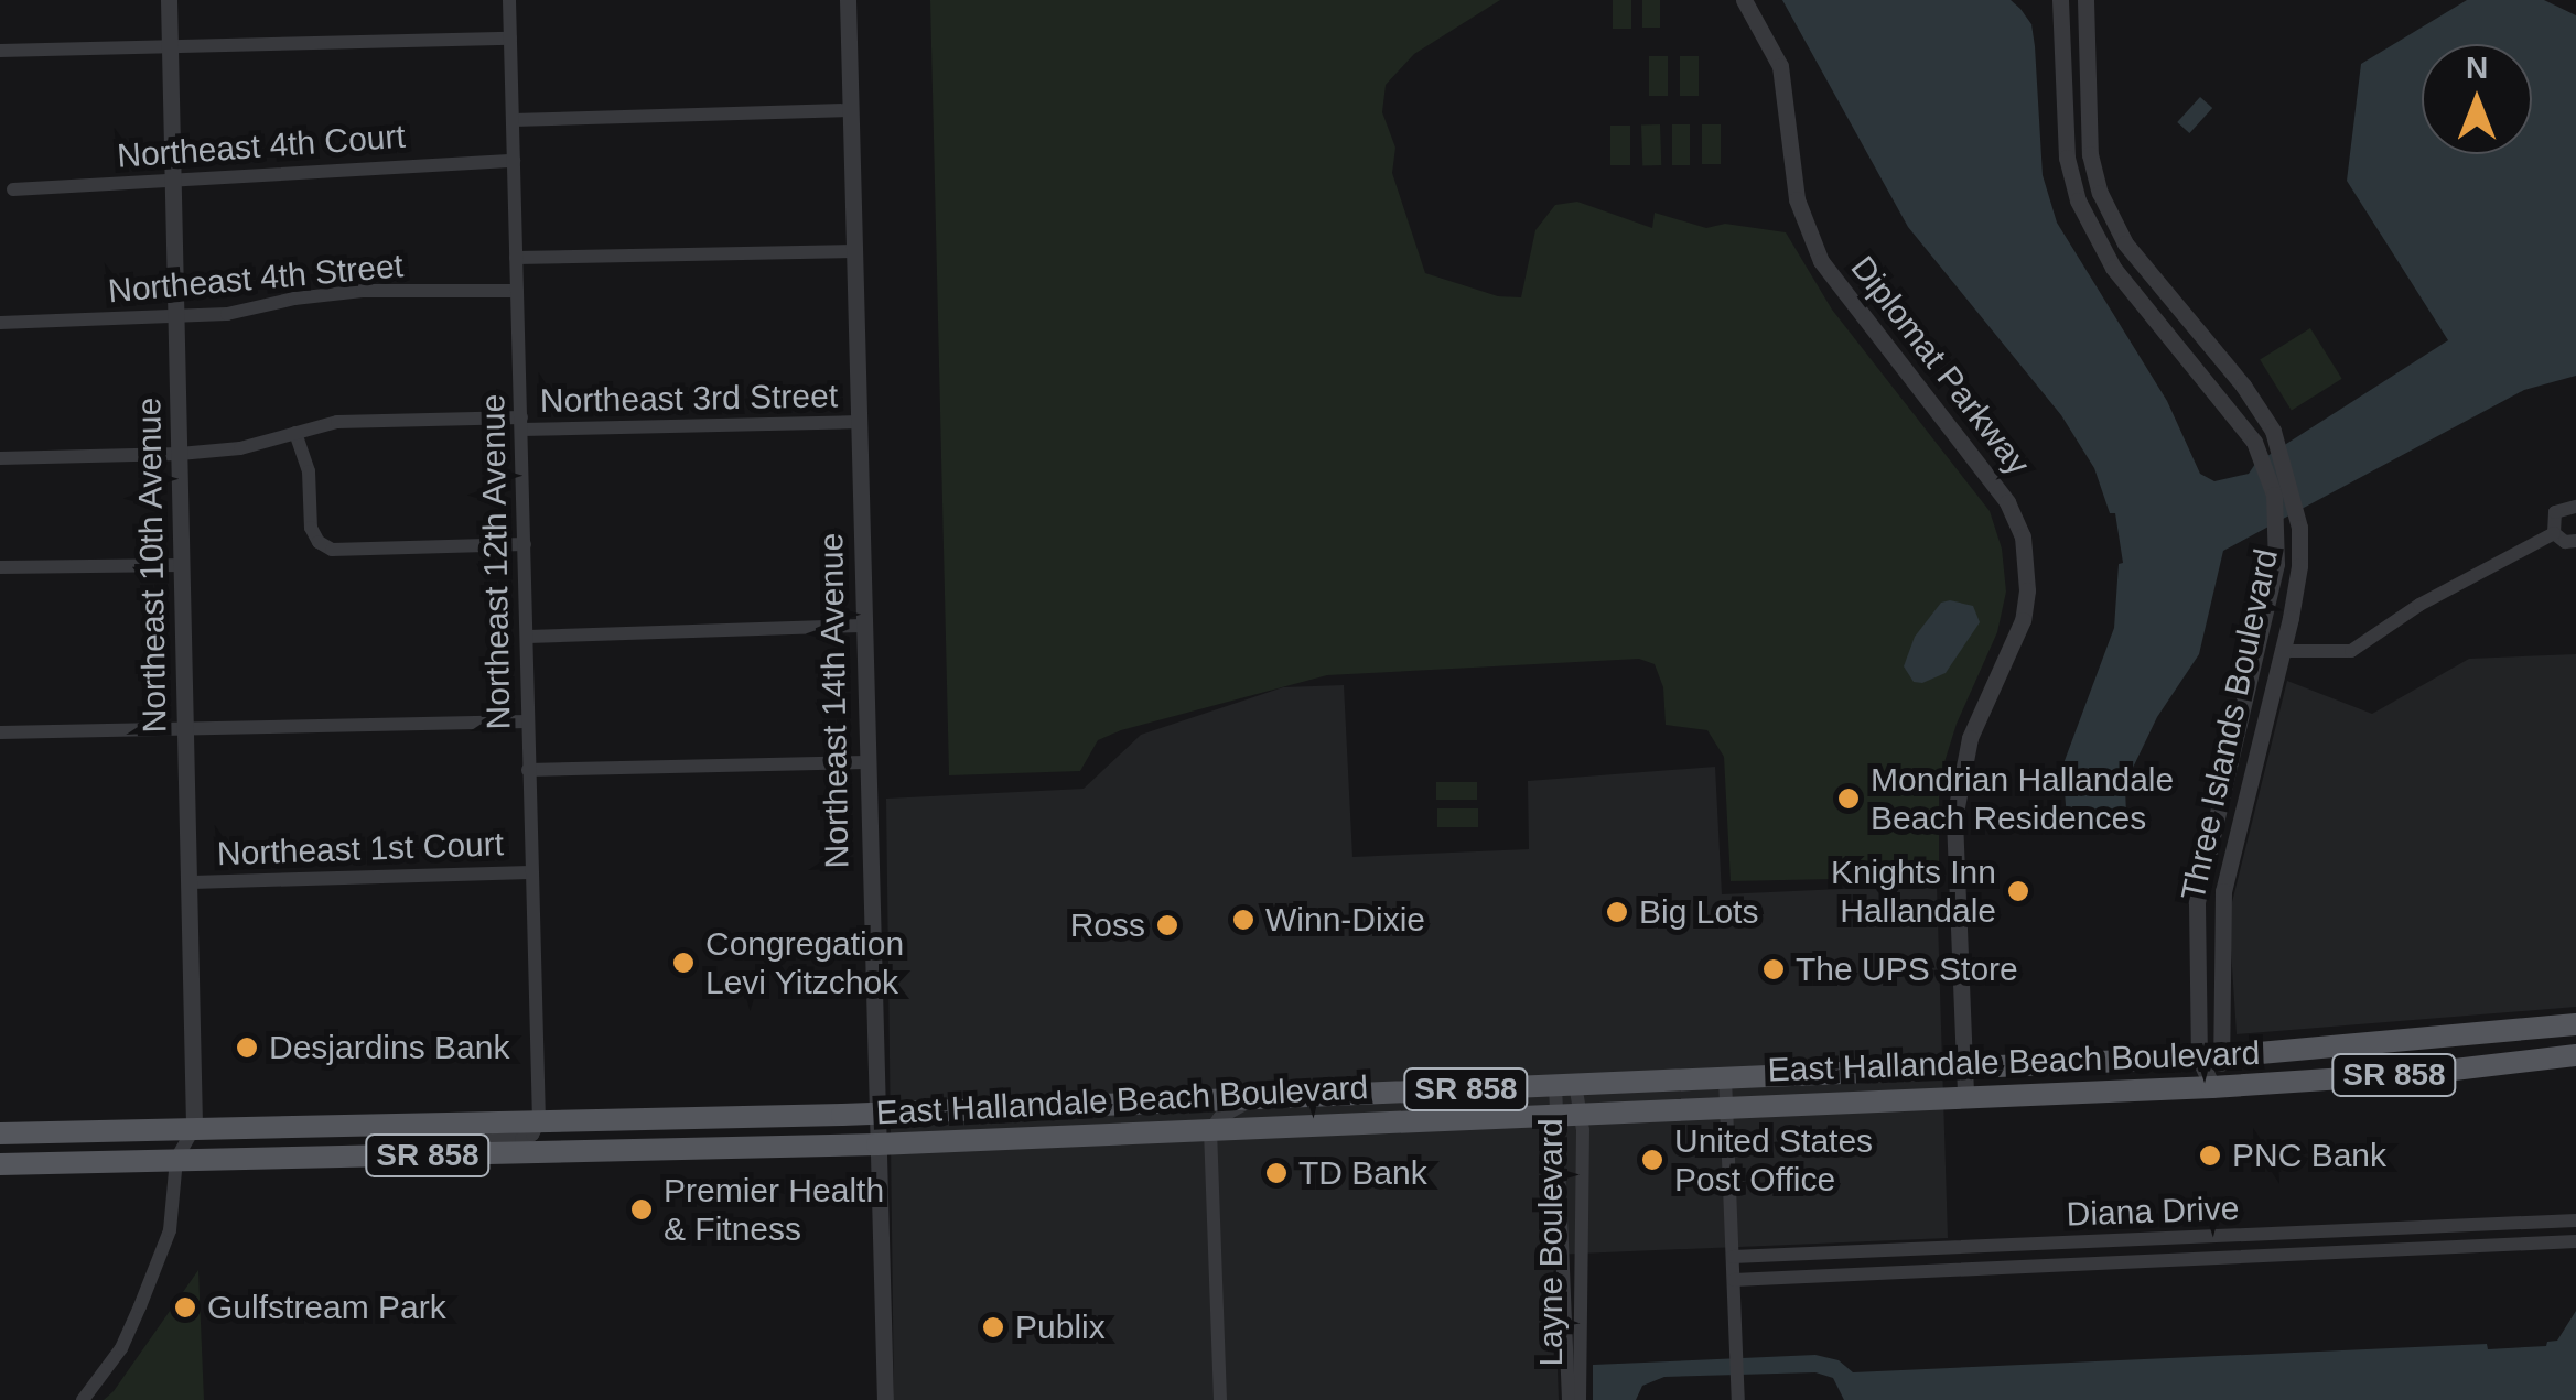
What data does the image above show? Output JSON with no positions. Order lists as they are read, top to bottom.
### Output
{
  "streets": {
    "main road": ["East Hallandale Beach Boulevard", "SR 858"],
    "street": [
      "Northeast 4th Court",
      "Northeast 4th Street",
      "Diplomat Parkway",
      "Northeast 3rd Street",
      "Northeast 12th Avenue",
      "Northeast 10th Avenue",
      "Northeast 14th Avenue",
      "Three Islands Boulevard",
      "Northeast 1st Court",
      "Diana Drive",
      "Layne Boulevard"
    ]
  },
  "crossings": [
    ["Northeast 4th Court", "Northeast 12th Avenue"],
    ["Northeast 4th Court", "Northeast 10th Avenue"],
    ["Northeast 4th Street", "Northeast 12th Avenue"],
    ["Northeast 4th Street", "Northeast 10th Avenue"],
    ["Diplomat Parkway", "East Hallandale Beach Boulevard"],
    ["Northeast 3rd Street", "Northeast 12th Avenue"],
    ["Northeast 3rd Street", "Northeast 10th Avenue"],
    ["Northeast 3rd Street", "Northeast 14th Avenue"],
    ["Northeast 12th Avenue", "Northeast 1st Court"],
    ["Northeast 12th Avenue", "East Hallandale Beach Boulevard"],
    ["Northeast 10th Avenue", "Northeast 1st Court"],
    ["Northeast 10th Avenue", "East Hallandale Beach Boulevard"],
    ["Northeast 14th Avenue", "East Hallandale Beach Boulevard"],
    ["Three Islands Boulevard", "East Hallandale Beach Boulevard"],
    ["East Hallandale Beach Boulevard", "Layne Boulevard"]
  ],
  "places": [
    "Mondrian Hallandale Beach Residences",
    "Knights Inn Hallandale",
    "Big Lots",
    "Winn-Dixie",
    "Ross",
    "Congregation Levi Yitzchok",
    "The UPS Store",
    "Desjardins Bank",
    "PNC Bank",
    "United States Post Office",
    "TD Bank",
    "Premier Health & Fitness",
    "Gulfstream Park",
    "Publix"
  ],
  "north": "top"
}
